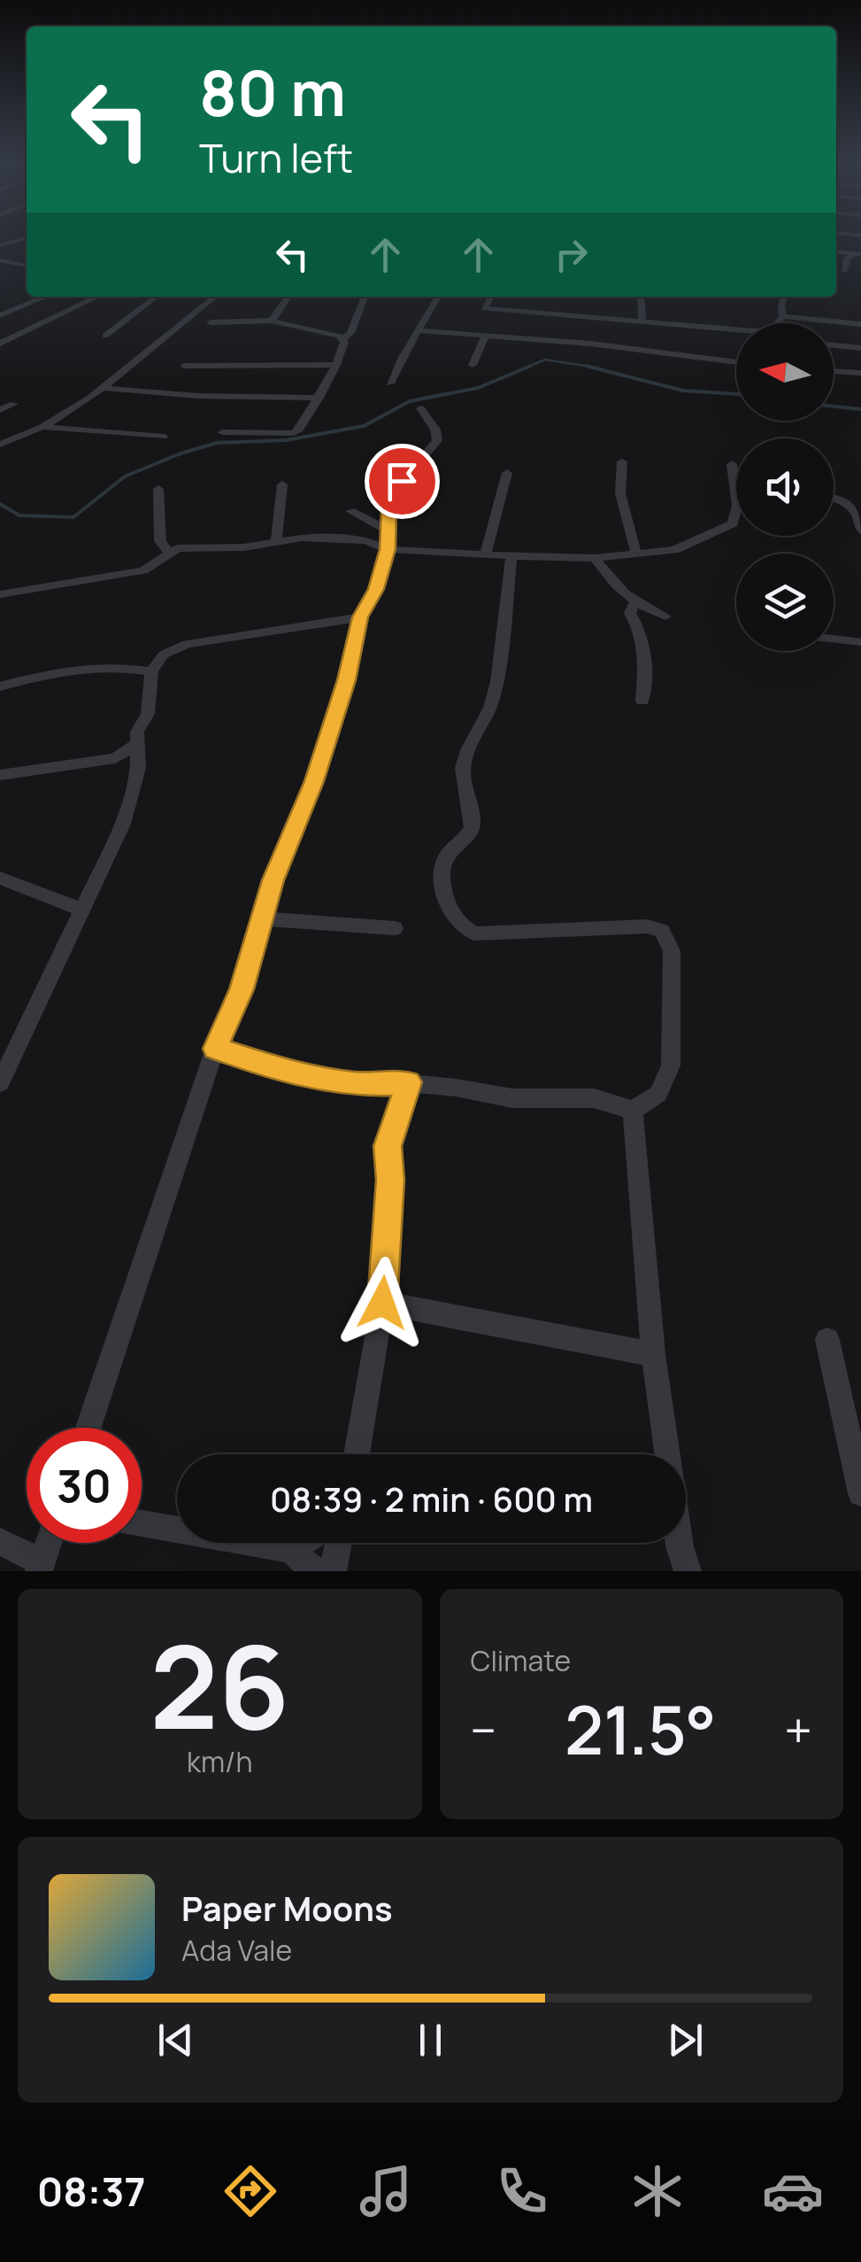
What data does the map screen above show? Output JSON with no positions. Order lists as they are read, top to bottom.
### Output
{
  "north": "left",
  "page": {
    "turn": ["80 m", "Turn left"],
    "limit": "30",
    "trip": "08:39 · 2 min · 600 m",
    "tile": [
      ["26", "km/h"],
      "Climate"
    ],
    "heat": ["−", "21.5°", "+"],
    "song": ["Paper Moons", "Ada Vale"],
    "tabs": "08:37"
  }
}
